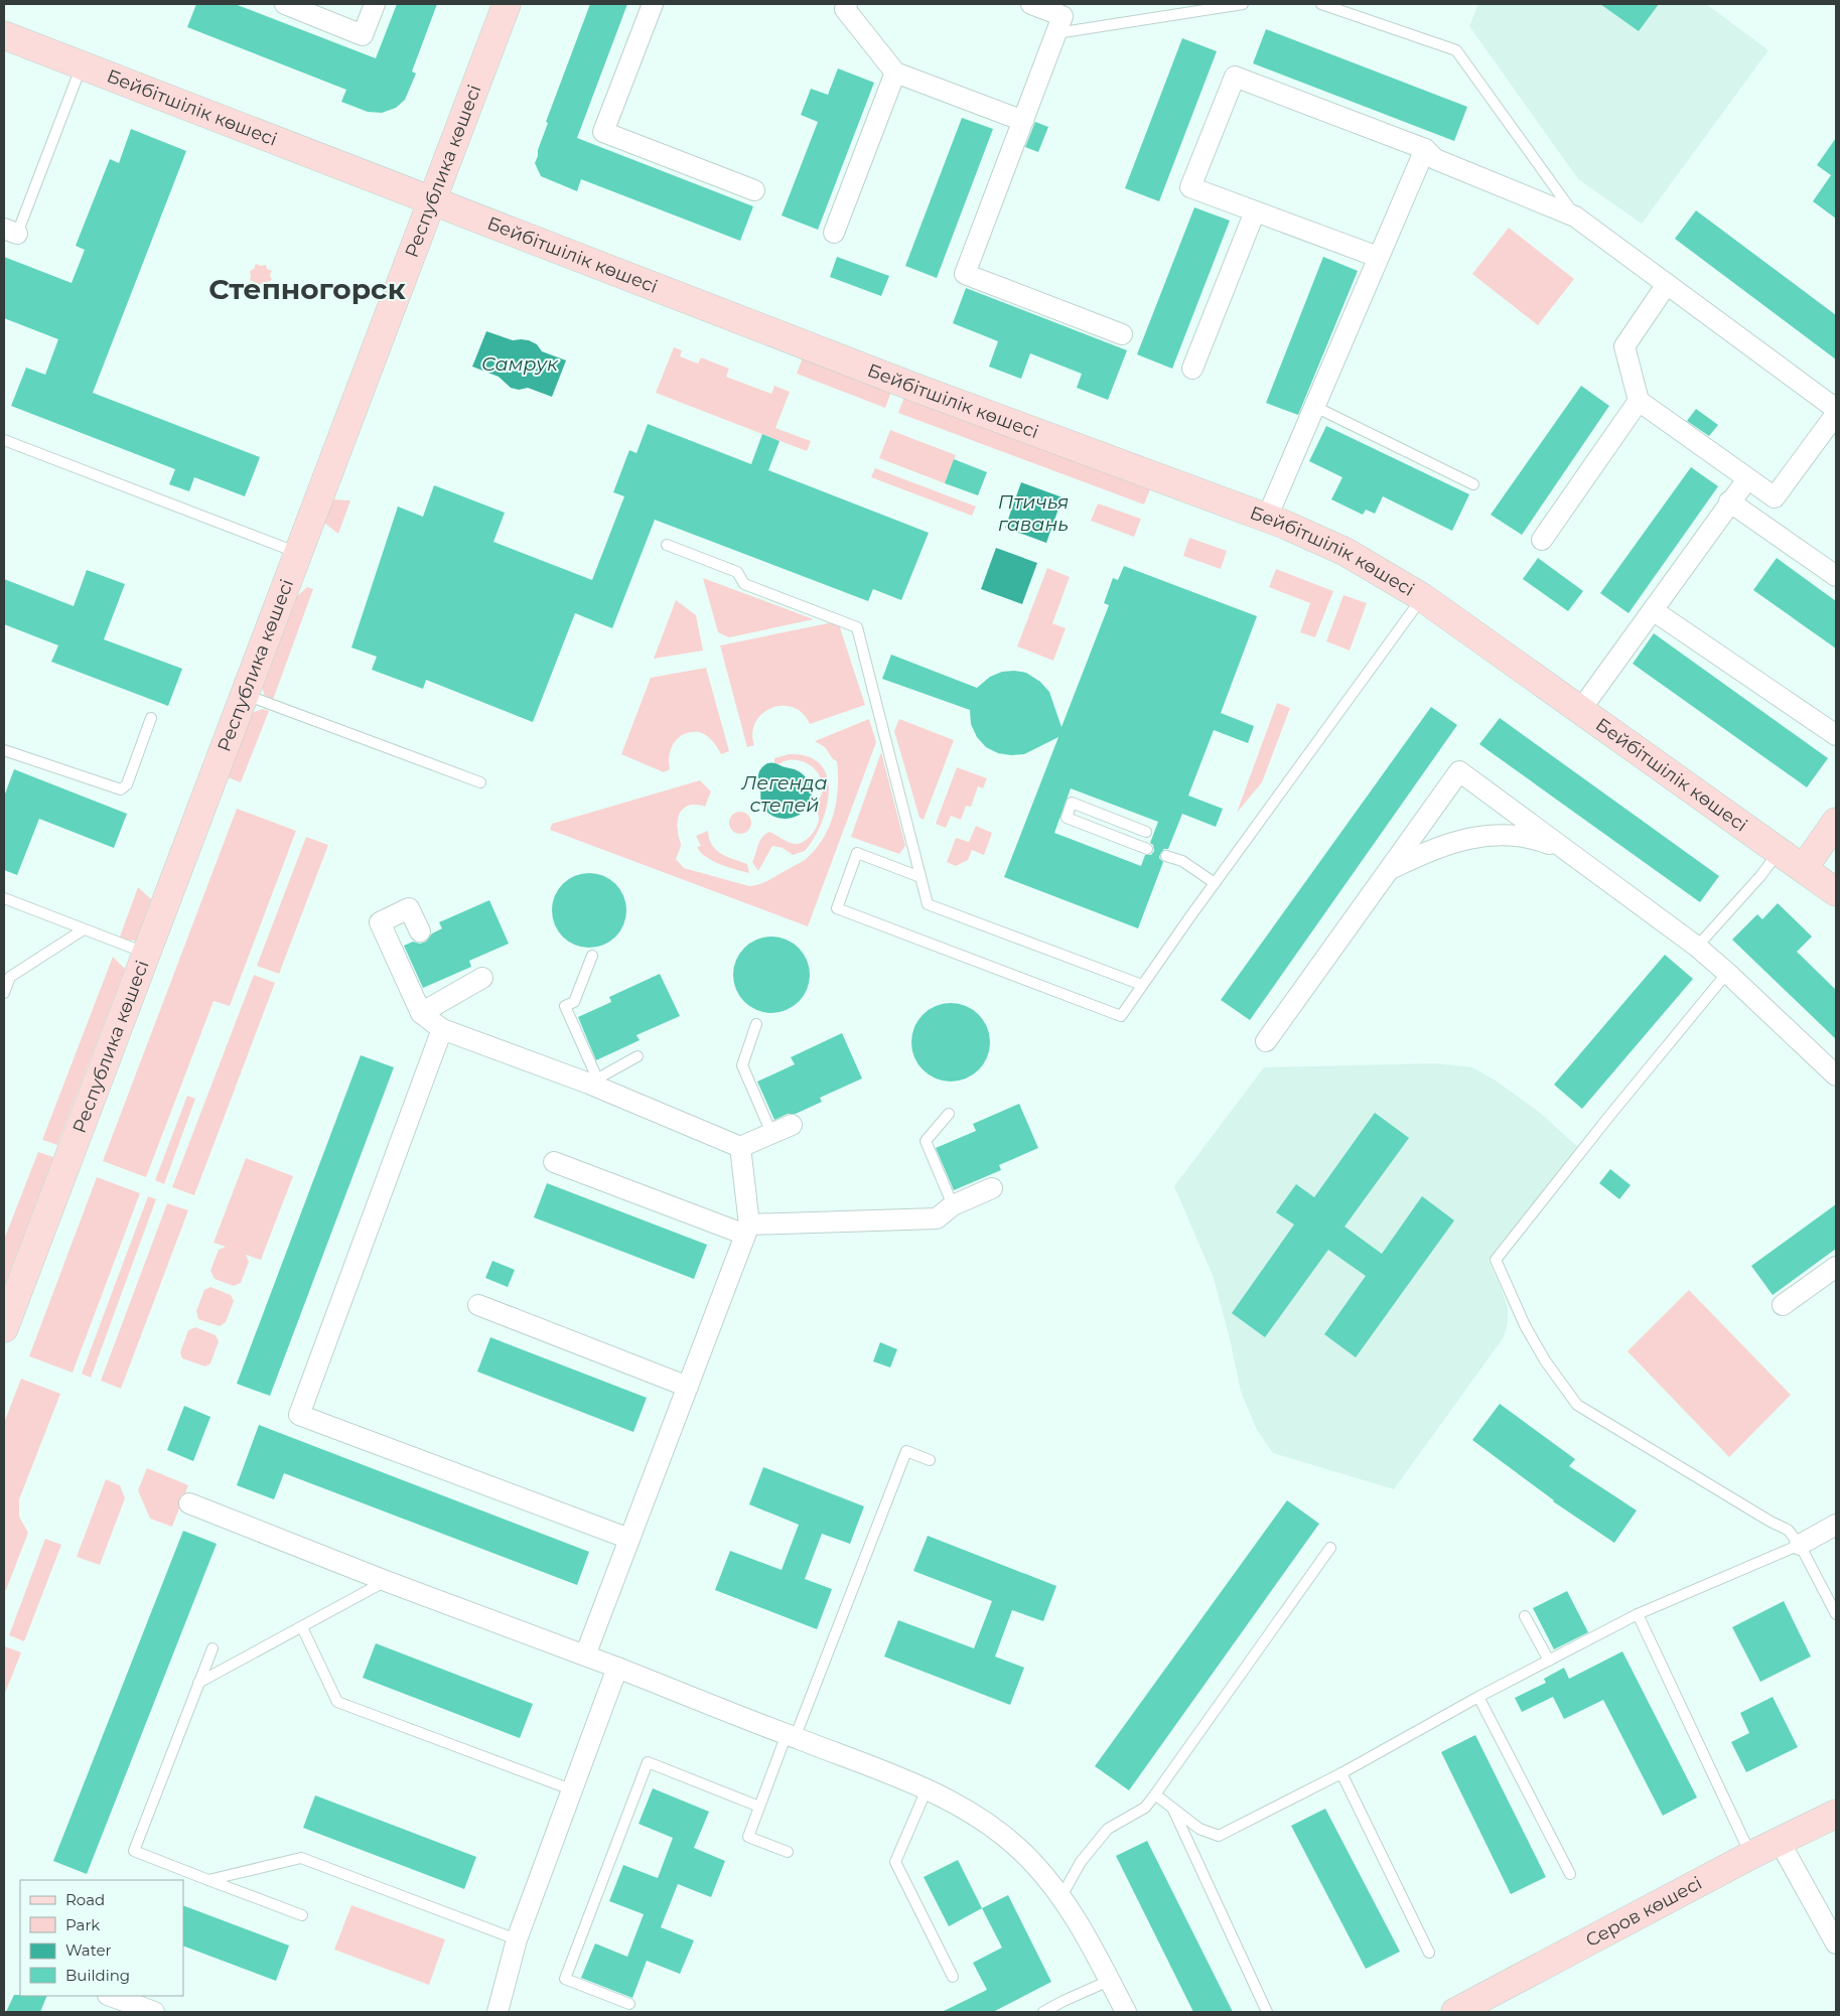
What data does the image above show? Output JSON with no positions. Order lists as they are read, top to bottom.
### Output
{
  "streets": {
    "street": ["Бейбітшілік көшесі", "Республика көшесі", "Серов көшесі"]
  },
  "crossings": [
    ["Бейбітшілік көшесі", "Республика көшесі"]
  ],
  "districts": ["Степногорск"],
  "water": ["Самрук", "Птичья гавань", "Легенда степей"],
  "legend": [
    "Road",
    "Park",
    "Water",
    "Building"
  ]
}
